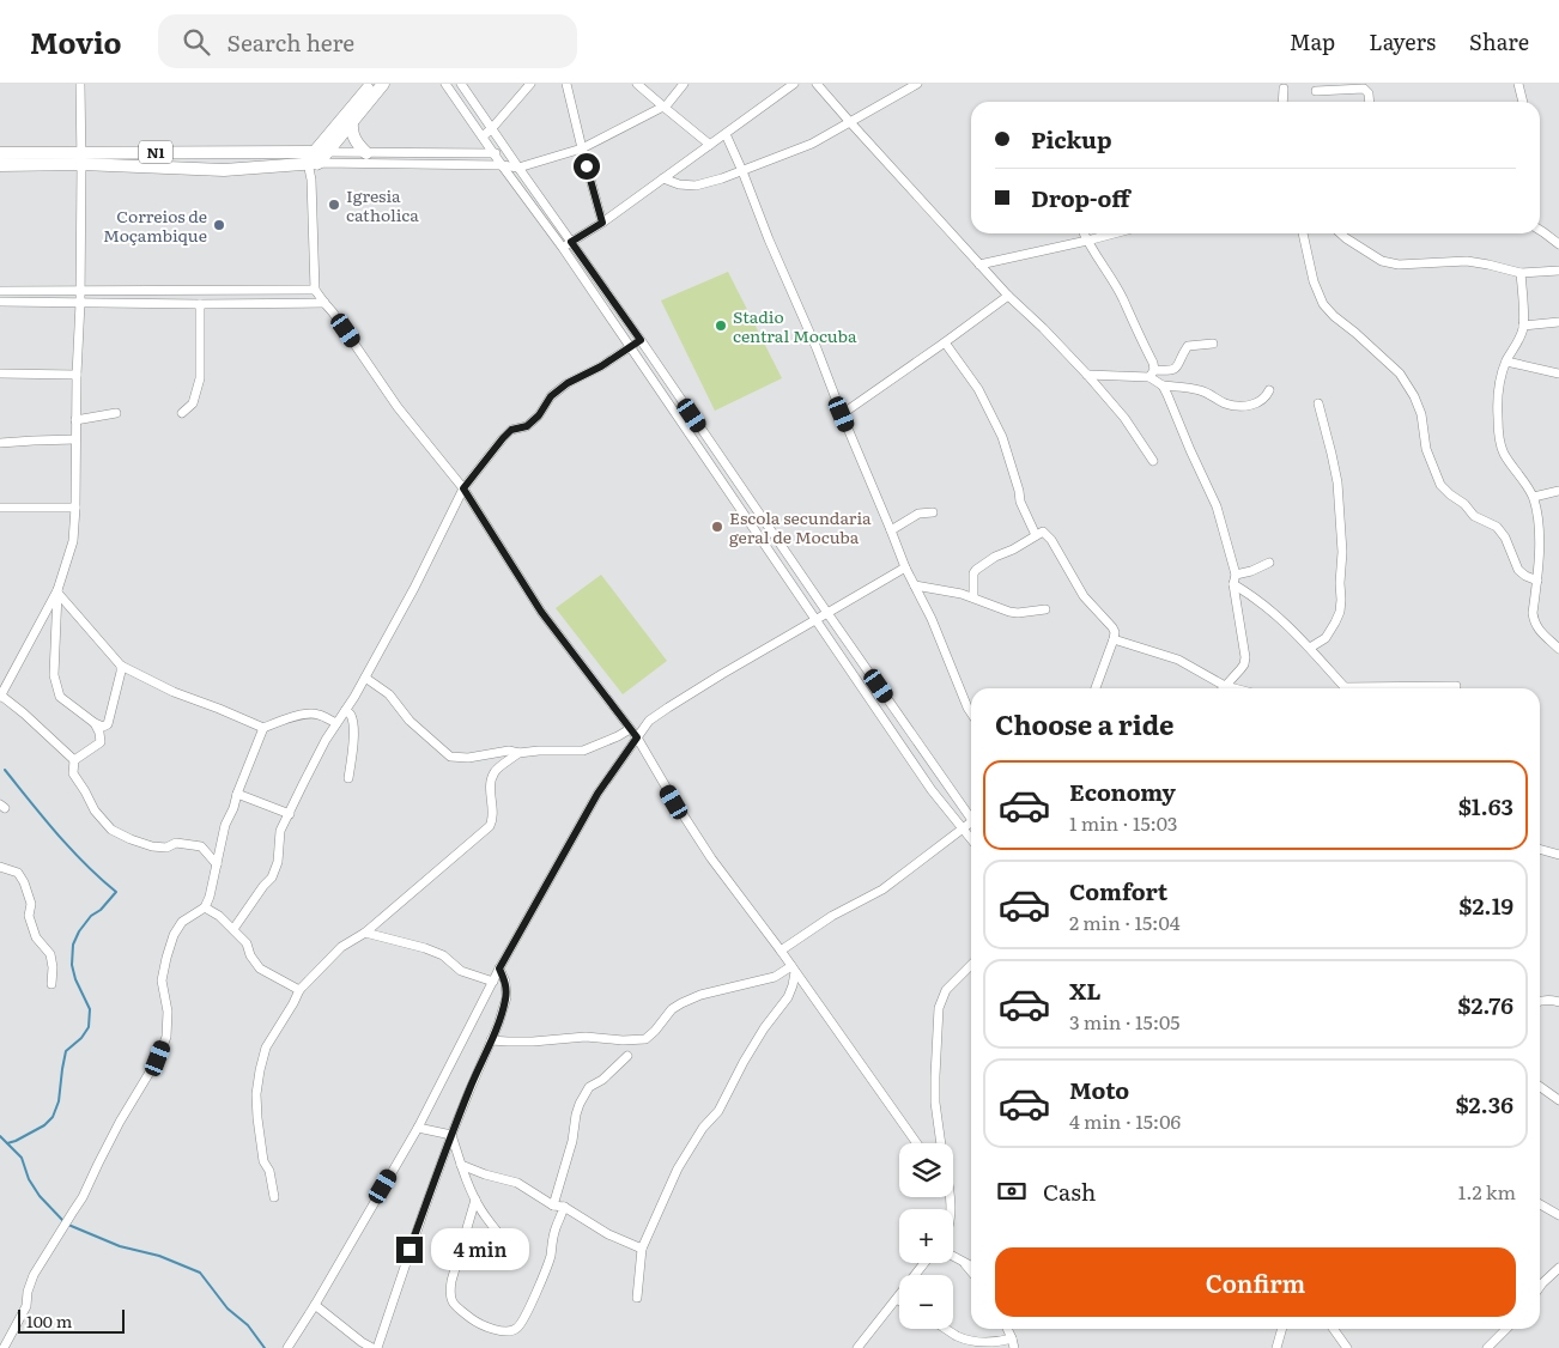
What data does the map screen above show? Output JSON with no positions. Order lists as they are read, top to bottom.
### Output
{
  "streets": {
    "highway": ["N1"]
  },
  "places": [
    "Igresia catholica",
    "Correios de Moçambique",
    "Stadio central Mocuba",
    "Escola secundaria geral de Mocuba"
  ],
  "scale_bar": "100 m",
  "page": {
    "header": "Movio",
    "search": "Search here",
    "nav": ["Map", "Layers", "Share"],
    "banner": ["Pickup", "Drop-off"],
    "heading": "Choose a ride",
    "list": [
      {
        "name": "Economy",
        "note": "1 min · 15:03",
        "value": "$1.63"
      },
      {
        "name": "Comfort",
        "note": "2 min · 15:04",
        "value": "$2.19"
      },
      {
        "name": "XL",
        "note": "3 min · 15:05",
        "value": "$2.76"
      },
      {
        "name": "Moto",
        "note": "4 min · 15:06",
        "value": "$2.36"
      }
    ],
    "map_buttons": ["+", "−"],
    "pay": ["Cash", "1.2 km"],
    "bubble": "4 min",
    "buttons": "Confirm",
    "scale": "100 m"
  }
}
